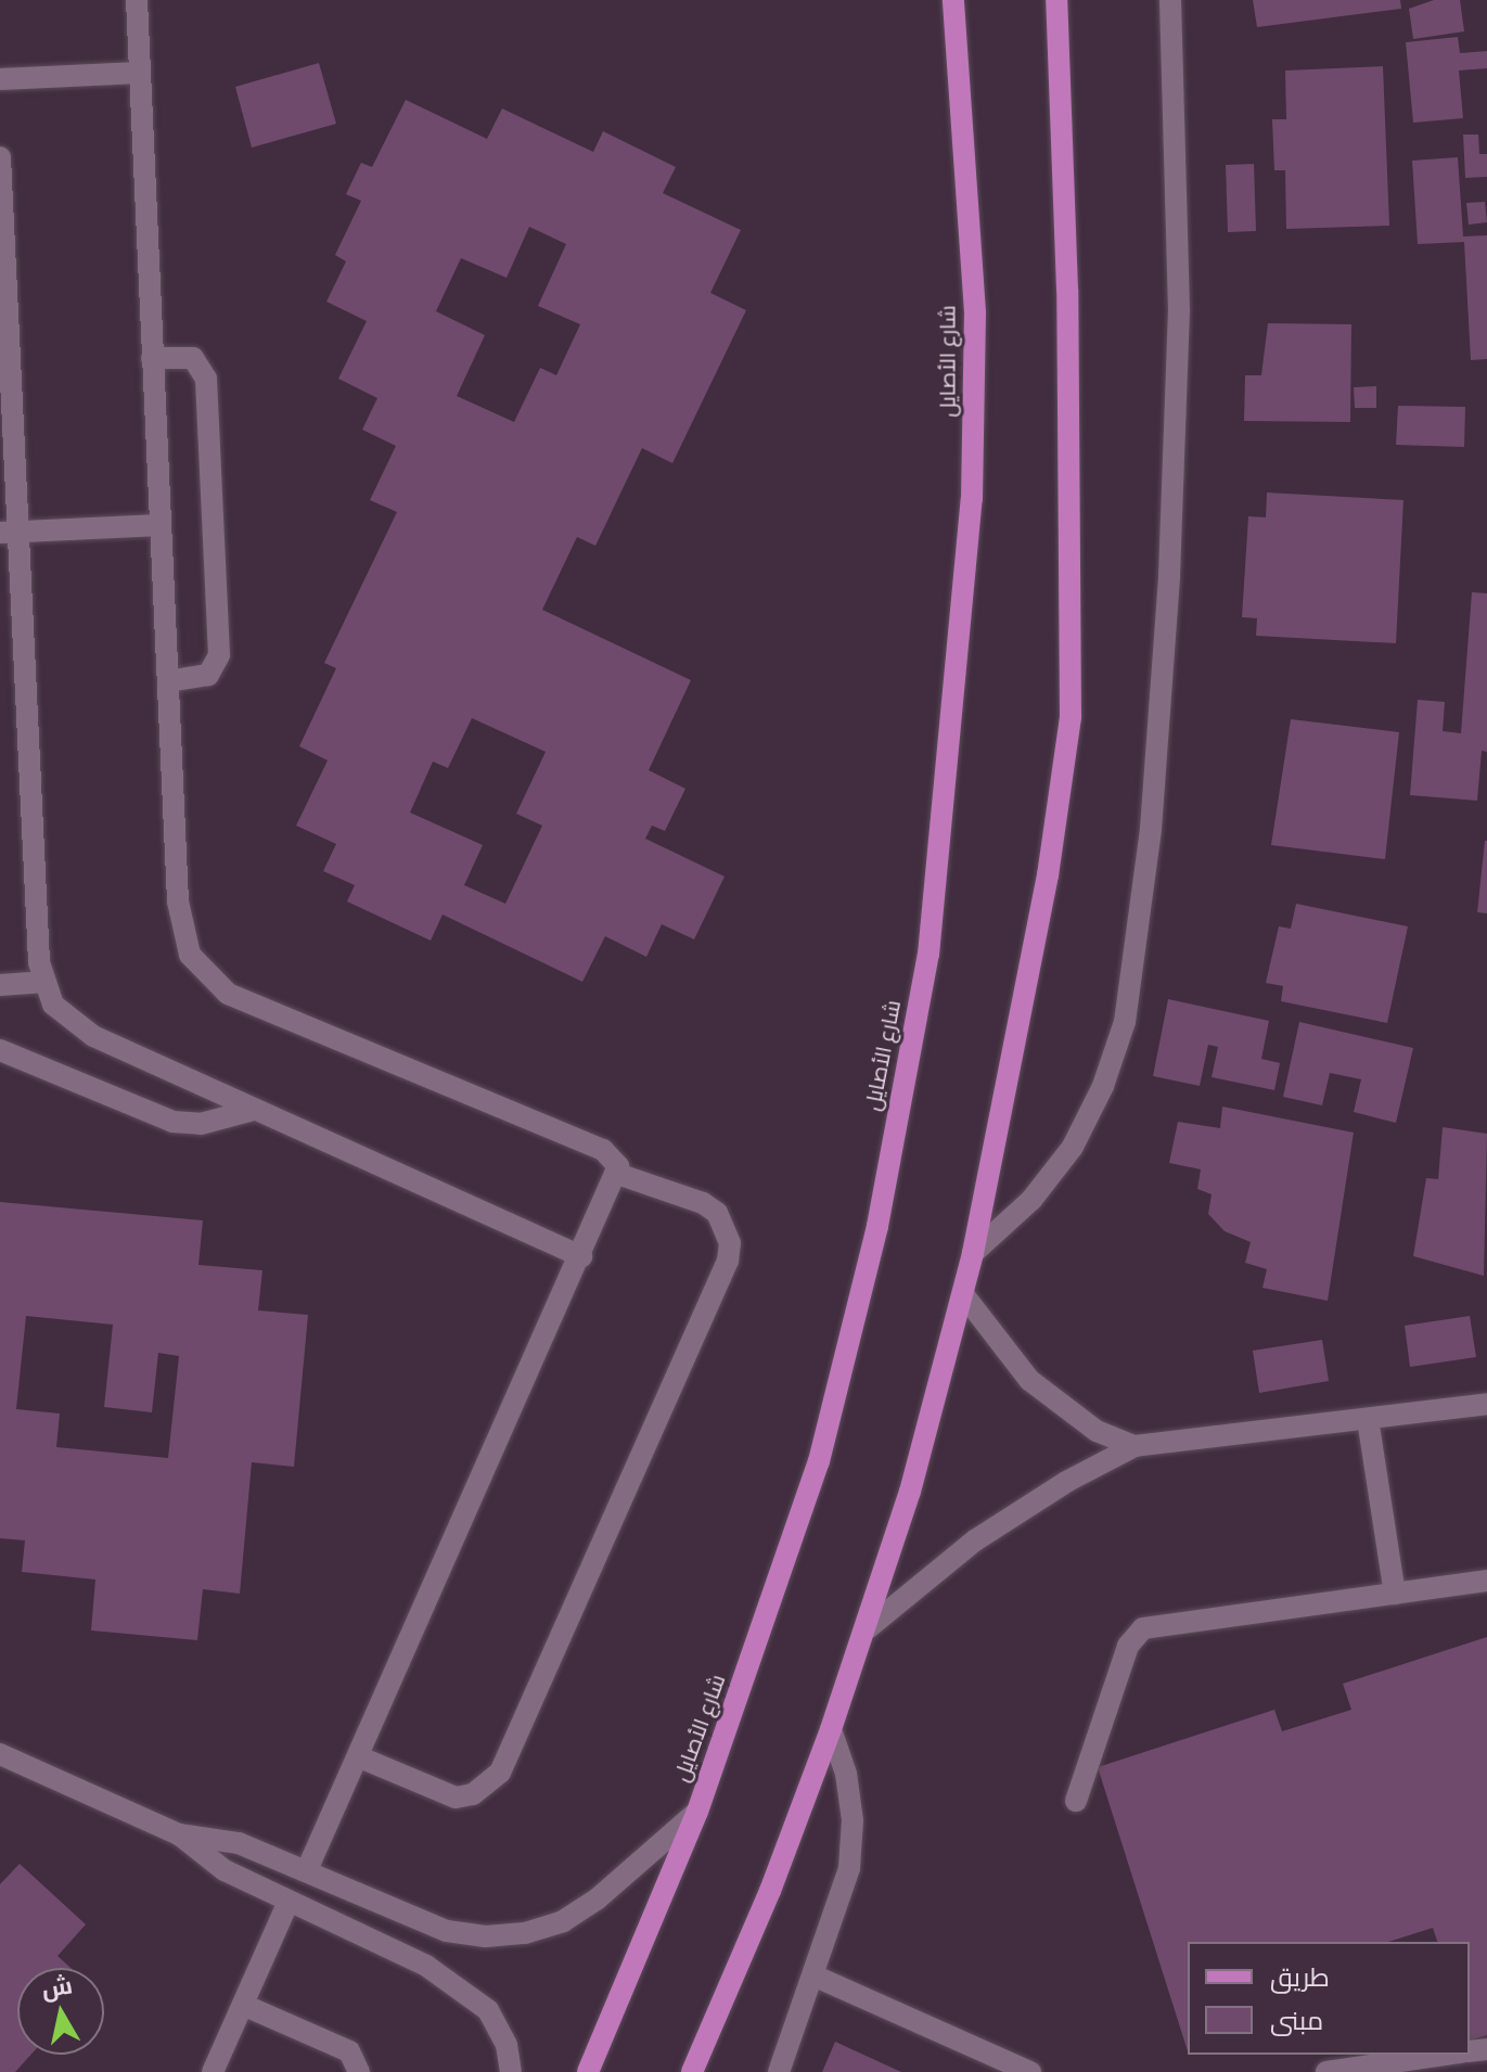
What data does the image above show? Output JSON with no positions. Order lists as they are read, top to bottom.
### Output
{
  "streets": {
    "main road": ["شارع الأصايل"]
  },
  "legend": ["طريق", "مبنى"],
  "north": "top"
}
